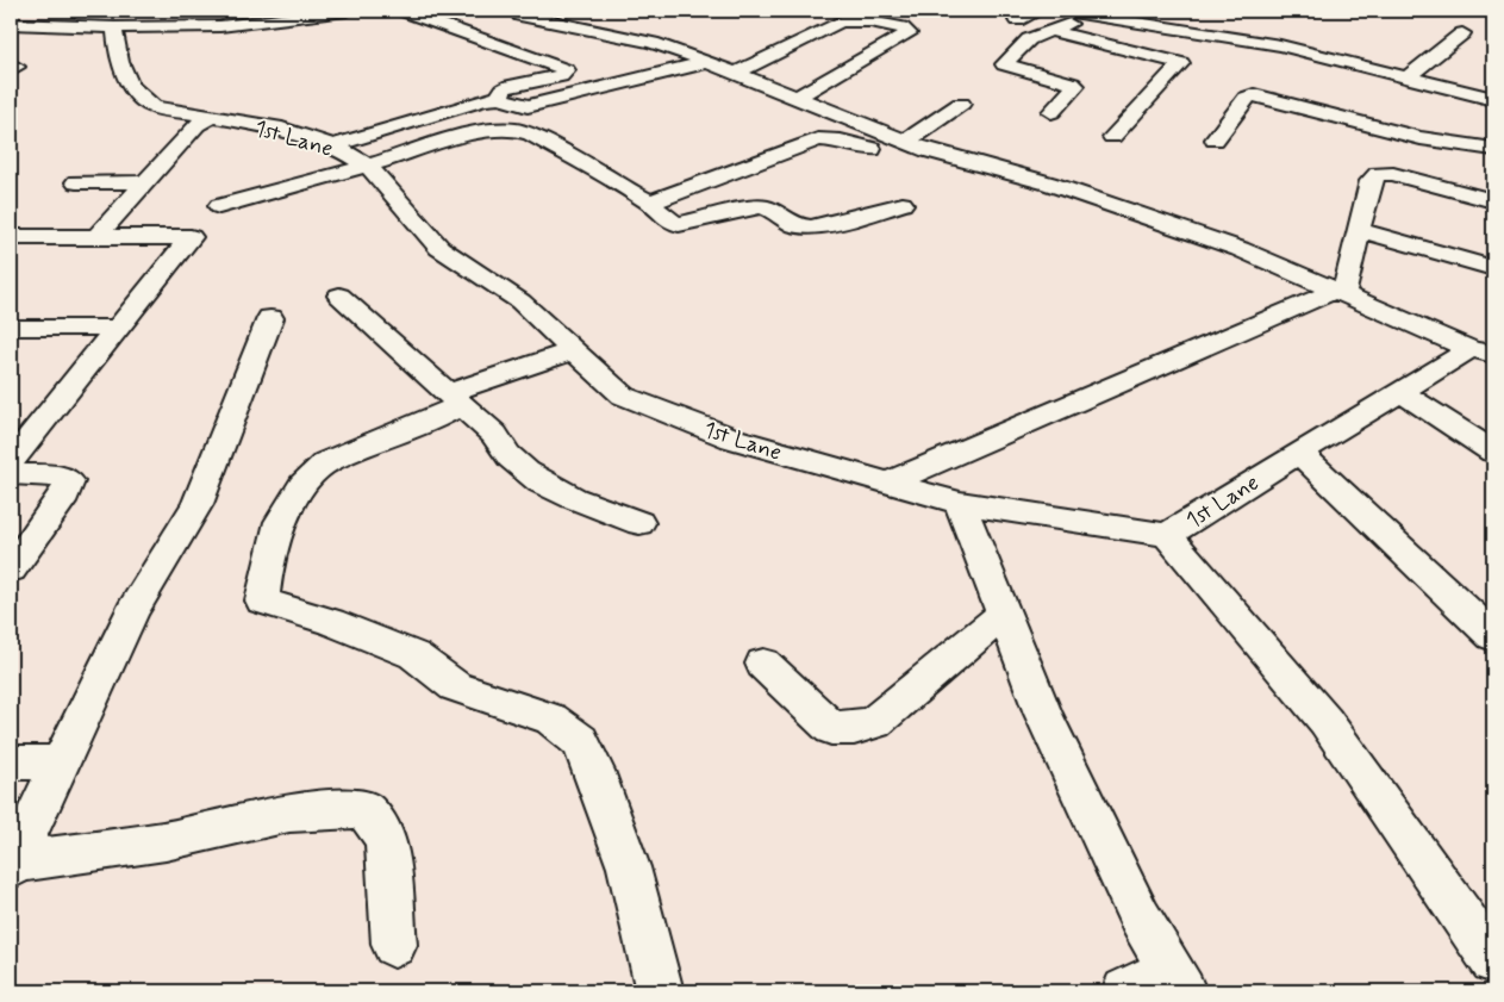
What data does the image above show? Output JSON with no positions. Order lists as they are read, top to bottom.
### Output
{
  "streets": {
    "street": ["1st Lane"]
  }
}
